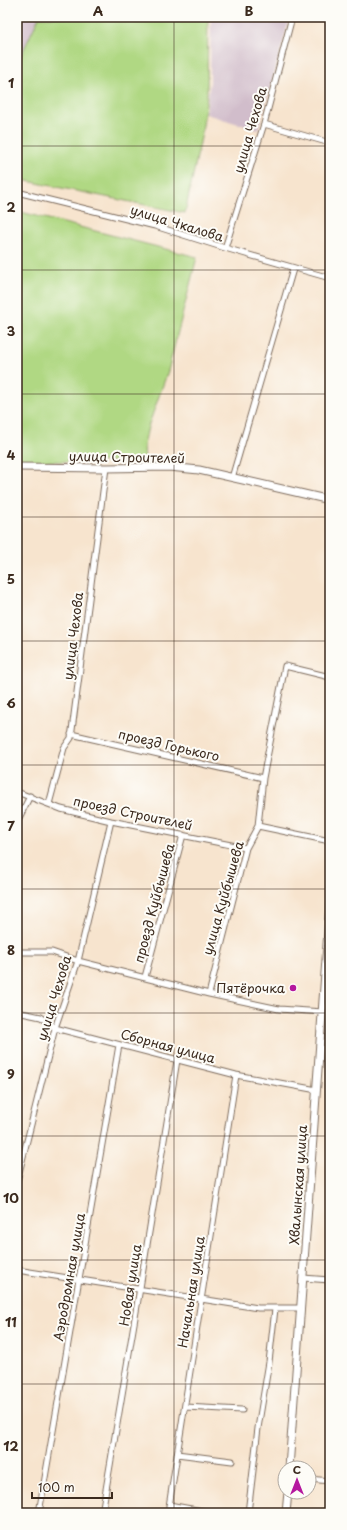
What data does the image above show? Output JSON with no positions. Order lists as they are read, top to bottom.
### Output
{
  "streets": {
    "street": [
      "улица Чехова",
      "улица Чкалова",
      "улица Строителей",
      "проезд Горького",
      "проезд Строителей",
      "улица Куйбышева",
      "проезд Куйбышева",
      "Сборная улица",
      "Хвалынская улица",
      "Аэродромная улица",
      "Новая улица",
      "Начальная улица"
    ]
  },
  "crossings": [
    ["улица Чехова", "улица Чкалова"],
    ["улица Чехова", "улица Строителей"],
    ["улица Чехова", "проезд Горького"],
    ["улица Чехова", "проезд Строителей"],
    ["улица Чехова", "Сборная улица"],
    ["проезд Горького", "улица Куйбышева"],
    ["проезд Строителей", "улица Куйбышева"],
    ["проезд Строителей", "проезд Куйбышева"],
    ["Сборная улица", "Хвалынская улица"],
    ["Сборная улица", "Аэродромная улица"],
    ["Сборная улица", "Новая улица"],
    ["Сборная улица", "Начальная улица"]
  ],
  "places": ["Пятёрочка"],
  "scale_bar": "100 m",
  "north": "top",
  "grid": {
    "columns": ["A", "B"],
    "rows": [
      "1",
      "2",
      "3",
      "4",
      "5",
      "6",
      "7",
      "8",
      "9",
      "10",
      "11",
      "12"
    ]
  }
}
